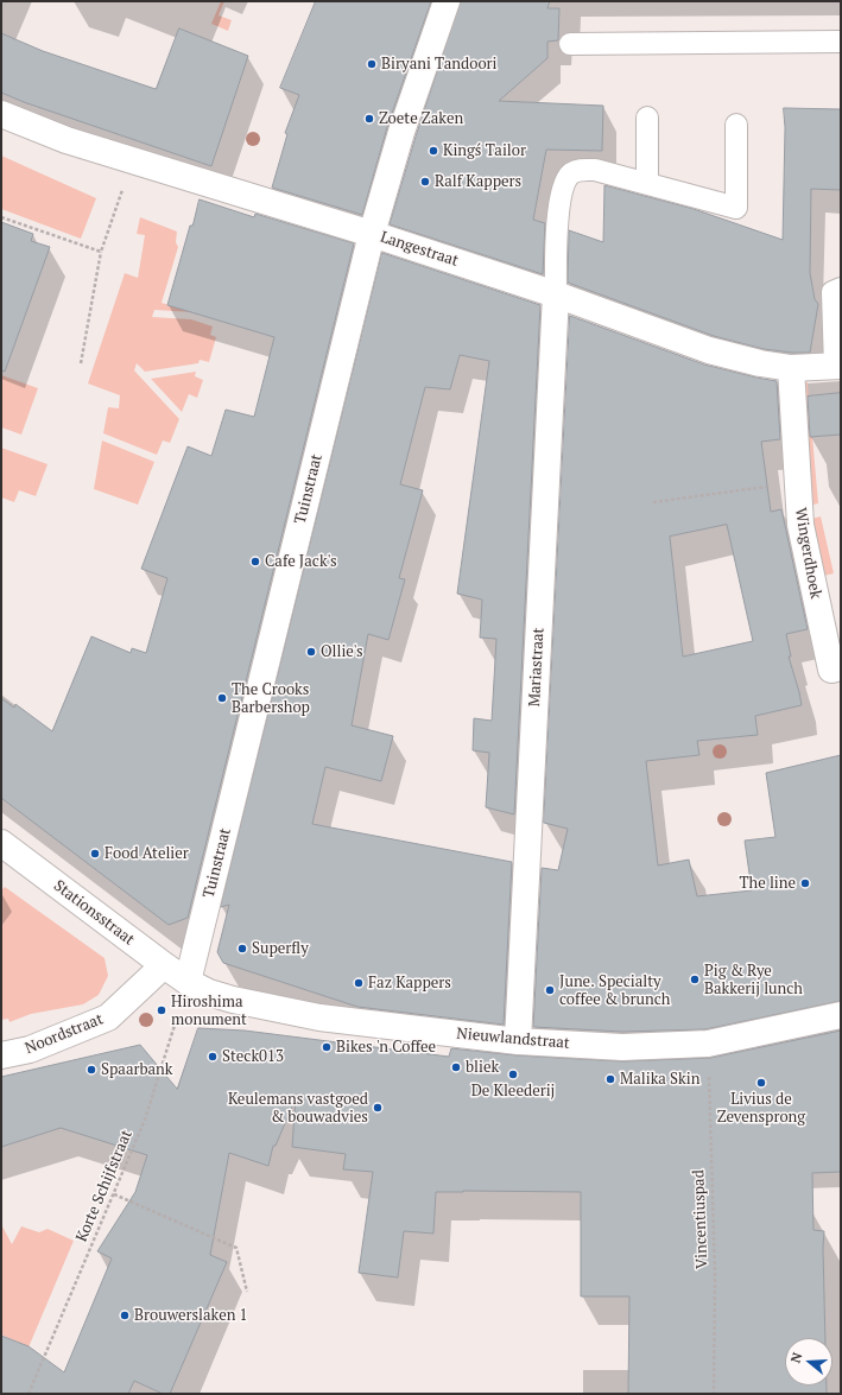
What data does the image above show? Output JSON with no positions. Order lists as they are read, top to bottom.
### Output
{
  "streets": {
    "street": [
      "Langestraat",
      "Tuinstraat",
      "Wingerdhoek",
      "Mariastraat",
      "Stationsstraat",
      "Noordstraat",
      "Nieuwlandstraat"
    ],
    "path": ["Korte Schijfstraat", "Vincentiuspad"]
  },
  "crossings": [
    ["Langestraat", "Tuinstraat"],
    ["Langestraat", "Wingerdhoek"],
    ["Langestraat", "Mariastraat"],
    ["Tuinstraat", "Stationsstraat"],
    ["Tuinstraat", "Nieuwlandstraat"],
    ["Tuinstraat", "Korte Schijfstraat"],
    ["Mariastraat", "Nieuwlandstraat"],
    ["Stationsstraat", "Noordstraat"],
    ["Stationsstraat", "Nieuwlandstraat"],
    ["Stationsstraat", "Korte Schijfstraat"],
    ["Nieuwlandstraat", "Korte Schijfstraat"],
    ["Nieuwlandstraat", "Vincentiuspad"]
  ],
  "places": [
    "Biryani Tandoori",
    "Zoete Zaken",
    "Kingś Tailor",
    "Ralf Kappers",
    "Cafe Jack's",
    "Ollie's",
    "The Crooks Barbershop",
    "Food Atelier",
    "The line",
    "Superfly",
    "Pig & Rye Bakkerij lunch",
    "Faz Kappers",
    "June. Specialty coffee & brunch",
    "Hiroshima monument",
    "Bikes 'n Coffee",
    "Steck013",
    "bliek",
    "Spaarbank",
    "De Kleederij",
    "Malika Skin",
    "Livius de Zevensprong",
    "Keulemans vastgoed & bouwadvies",
    "Brouwerslaken 1"
  ],
  "north": "left"
}
